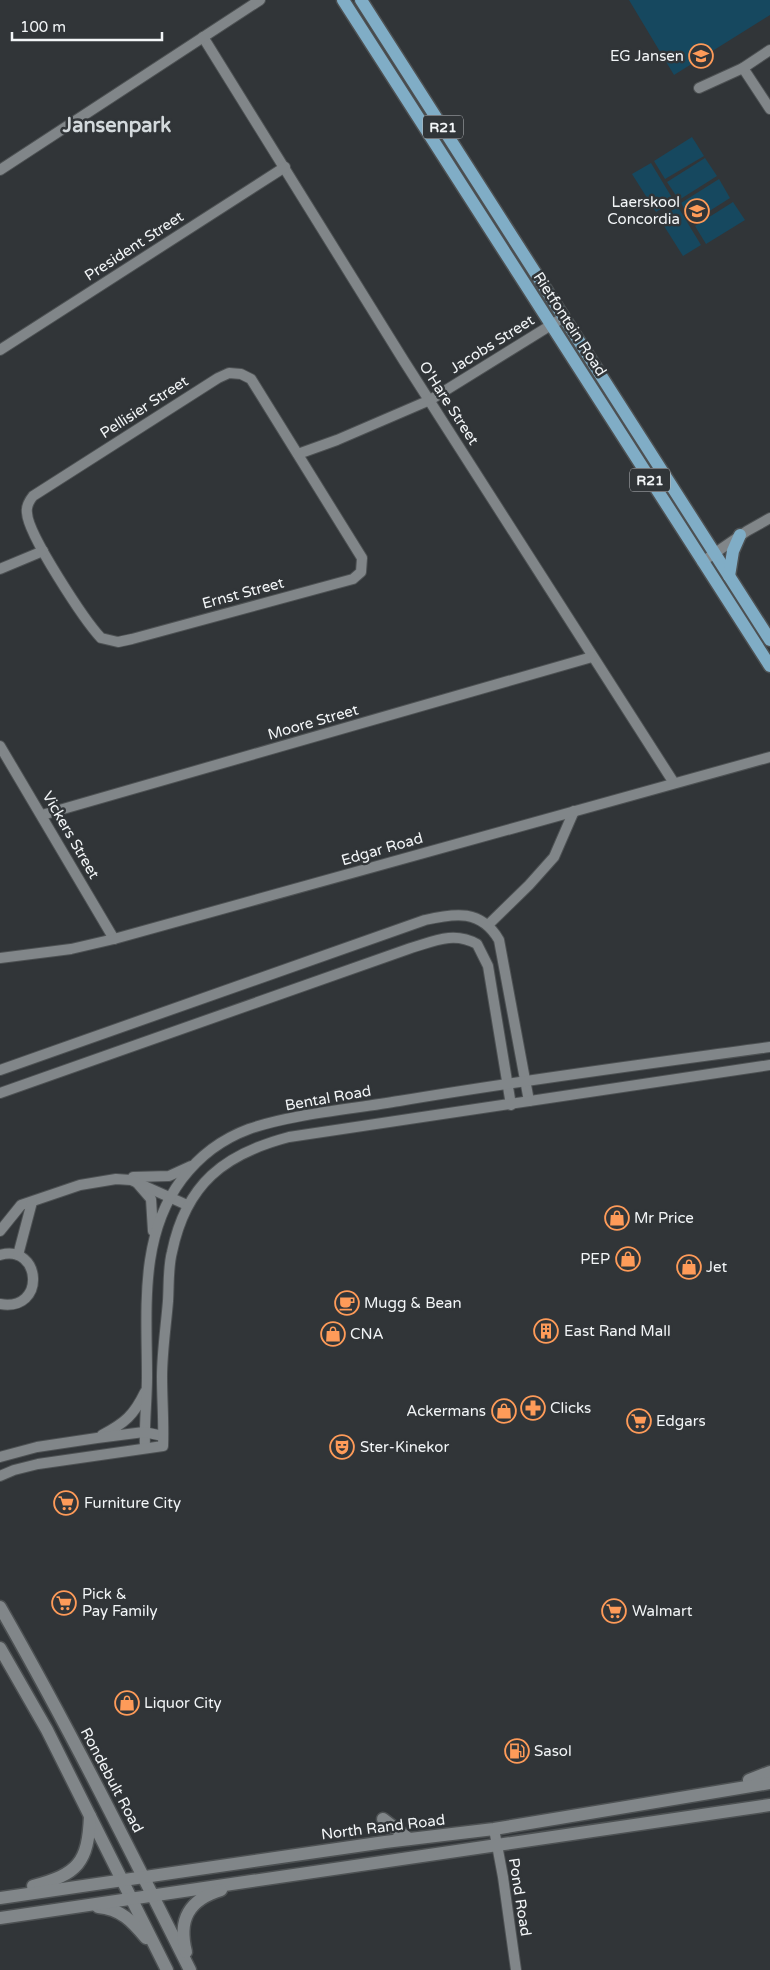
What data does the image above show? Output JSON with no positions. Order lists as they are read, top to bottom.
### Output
{
  "streets": {
    "main road": [
      "R21",
      "Rietfontein Road",
      "Rondebult Road",
      "North Rand Road"
    ],
    "street": [
      "President Street",
      "Jacobs Street",
      "O'Hare Street",
      "Pellisier Street",
      "Ernst Street",
      "Moore Street",
      "Vickers Street",
      "Edgar Road",
      "Bental Road",
      "Pond Road"
    ]
  },
  "crossings": [
    ["President Street", "O'Hare Street"],
    ["Rietfontein Road", "Jacobs Street"],
    ["Jacobs Street", "O'Hare Street"],
    ["Jacobs Street", "Pellisier Street"],
    ["Jacobs Street", "Ernst Street"],
    ["O'Hare Street", "Moore Street"],
    ["O'Hare Street", "Edgar Road"],
    ["Pellisier Street", "Ernst Street"],
    ["Moore Street", "Vickers Street"],
    ["Vickers Street", "Edgar Road"],
    ["Rondebult Road", "North Rand Road"],
    ["North Rand Road", "Pond Road"]
  ],
  "districts": ["Jansenpark"],
  "places": {
    "school or university": ["EG Jansen", "Laerskool Concordia"],
    "shop": [
      "Mr Price",
      "PEP",
      "Jet",
      "CNA",
      "Ackermans",
      "Liquor City"
    ],
    "cafe": ["Mugg & Bean"],
    "building": ["East Rand Mall"],
    "pharmacy": ["Clicks"],
    "supermarket": [
      "Edgars",
      "Furniture City",
      "Pick & Pay Family",
      "Walmart"
    ],
    "theatre": ["Ster-Kinekor"],
    "fuel station": ["Sasol"]
  },
  "scale_bar": "100 m"
}
